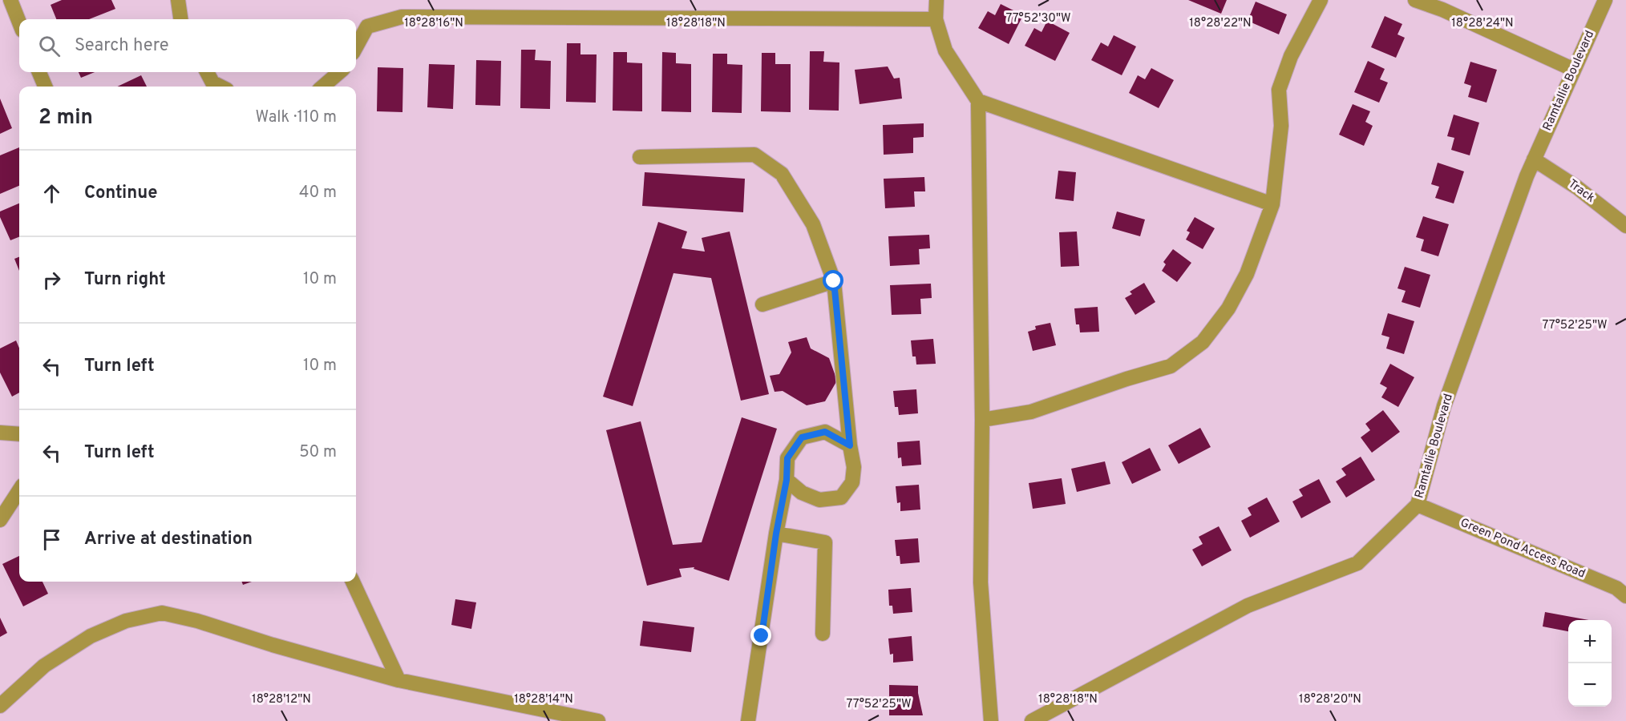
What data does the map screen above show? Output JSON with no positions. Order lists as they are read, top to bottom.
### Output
{
  "streets": {
    "street": ["Ramtallie Boulevard", "Track", "Green Pond Access Road"]
  },
  "crossings": [
    ["Ramtallie Boulevard", "Track"],
    ["Ramtallie Boulevard", "Green Pond Access Road"]
  ],
  "page": {
    "search": "Search here",
    "heading": ["2 min", "Walk · 110 m"],
    "list": [
      ["Continue", "40 m"],
      ["Turn right", "10 m"],
      ["Turn left", "10 m"],
      ["Turn left", "50 m"],
      "Arrive at destination"
    ],
    "map_buttons": ["+", "−"]
  },
  "coordinates": [
    "77°52'30\"W",
    "18°28'16\"N",
    "18°28'18\"N",
    "18°28'22\"N",
    "18°28'24\"N",
    "77°52'25\"W",
    "18°28'12\"N",
    "18°28'14\"N",
    "18°28'20\"N"
  ]
}
